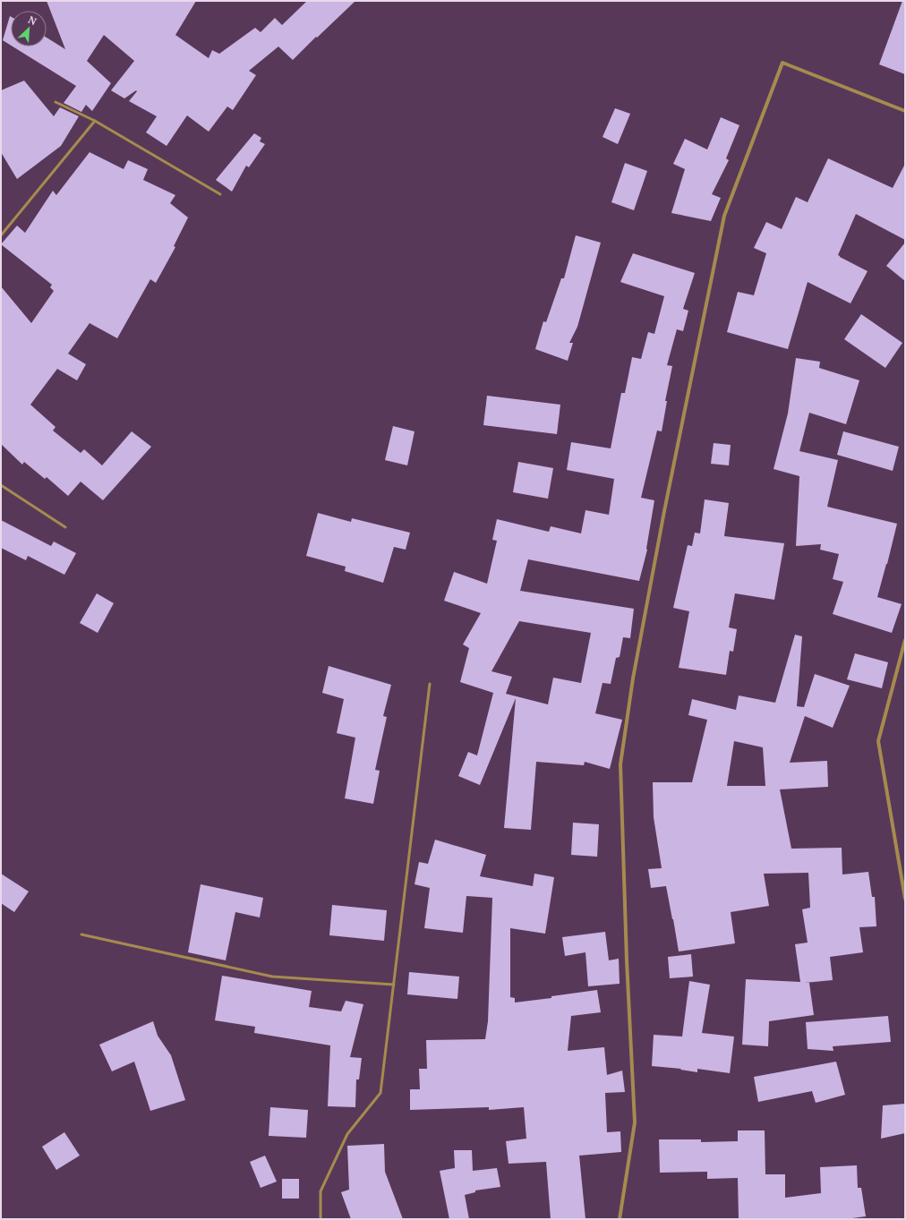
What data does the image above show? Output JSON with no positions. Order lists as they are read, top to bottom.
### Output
{
  "north": "top right"
}
